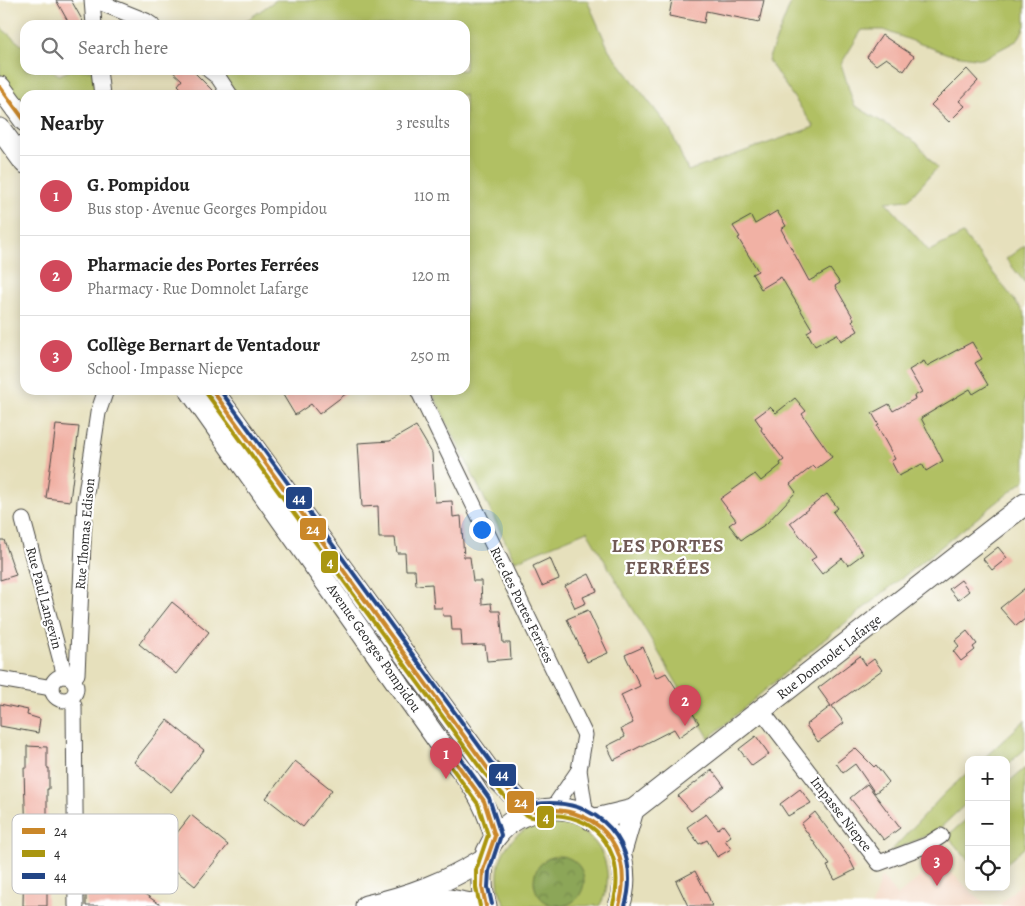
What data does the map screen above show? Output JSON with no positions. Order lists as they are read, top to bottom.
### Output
{
  "streets": {
    "main road": ["Avenue Georges Pompidou", "Rue Domnolet Lafarge"],
    "street": [
      "Rue Thomas Edison",
      "Rue Paul Langevin",
      "Rue des Portes Ferrées",
      "Impasse Niepce"
    ]
  },
  "crossings": [
    ["Rue Thomas Edison", "Rue Paul Langevin"],
    ["Rue des Portes Ferrées", "Avenue Georges Pompidou"],
    ["Rue des Portes Ferrées", "Rue Domnolet Lafarge"],
    ["Rue Domnolet Lafarge", "Impasse Niepce"]
  ],
  "districts": ["LES PORTES FERRÉES"],
  "lines": ["transit line 24", "transit line 4", "transit line 44"],
  "legend": ["24", "4", "44"],
  "page": {
    "search": "Search here",
    "heading": ["Nearby", "3 results"],
    "list": [
      {
        "mark": "1",
        "name": "G. Pompidou",
        "note": "Bus stop · Avenue Georges Pompidou",
        "value": "110 m"
      },
      {
        "mark": "2",
        "name": "Pharmacie des Portes Ferrées",
        "note": "Pharmacy · Rue Domnolet Lafarge",
        "value": "120 m"
      },
      {
        "mark": "3",
        "name": "Collège Bernart de Ventadour",
        "note": "School · Impasse Niepce",
        "value": "250 m"
      }
    ],
    "pins": ["2", "1", "3"],
    "map_buttons": ["+", "−"]
  }
}
